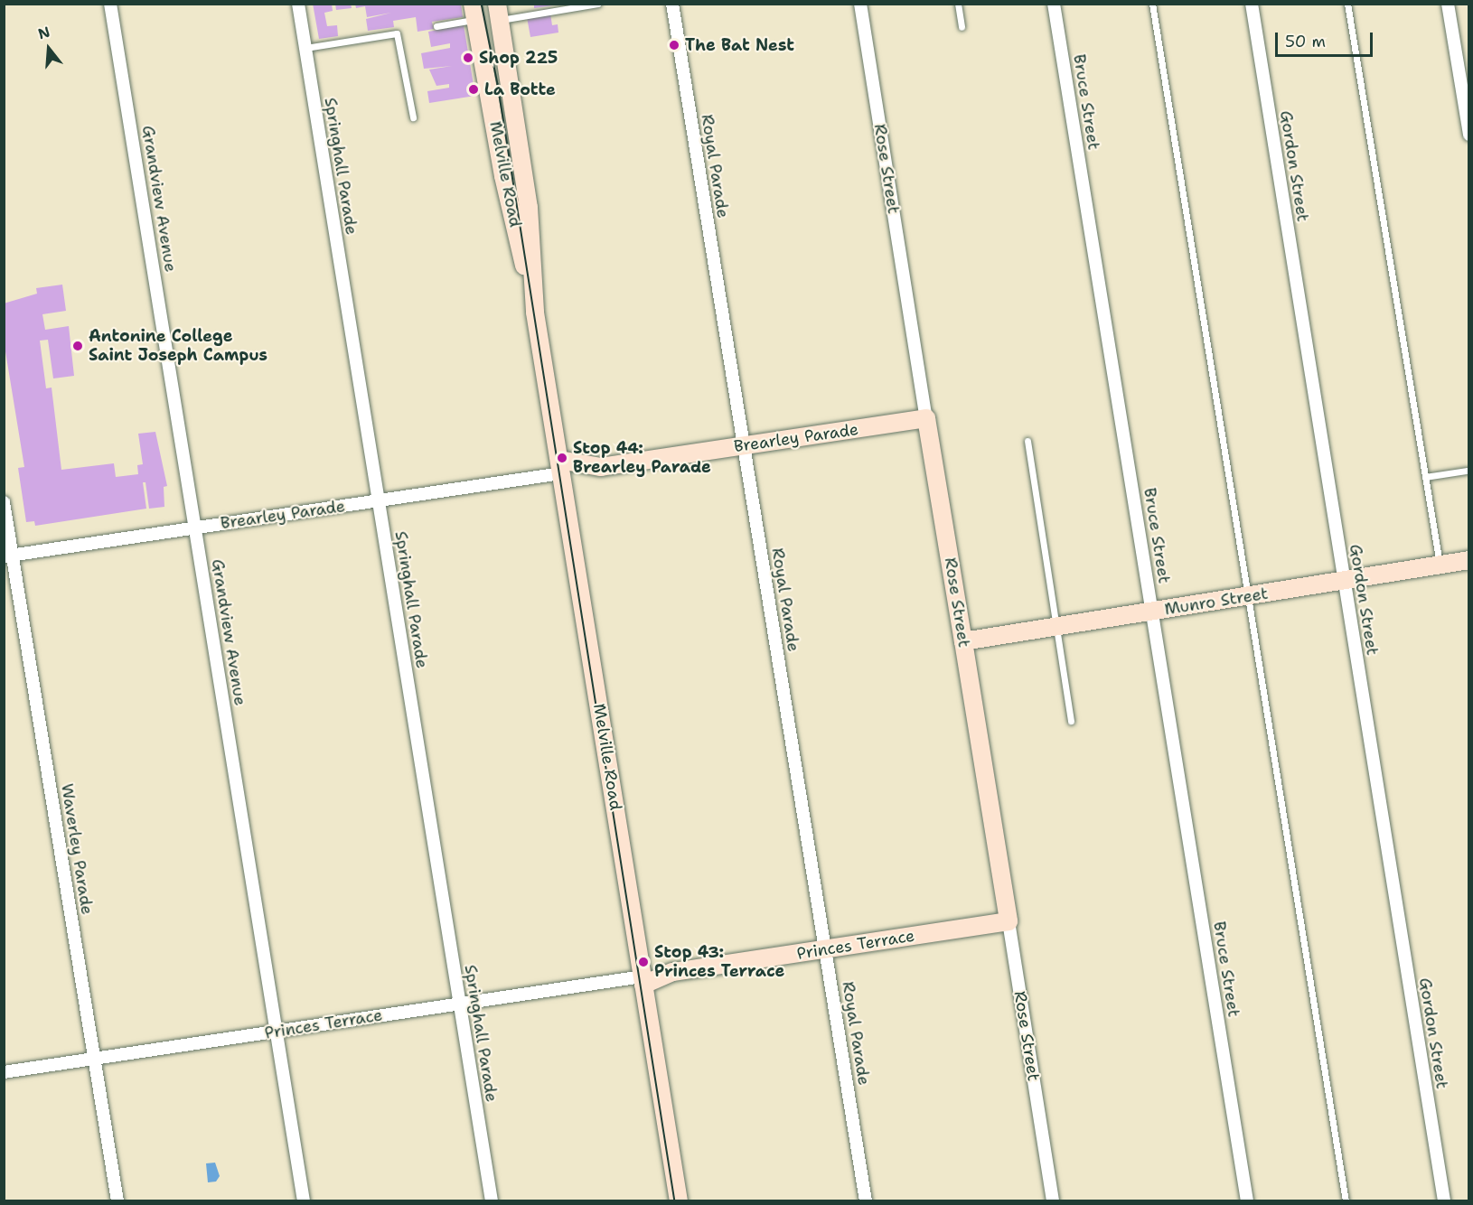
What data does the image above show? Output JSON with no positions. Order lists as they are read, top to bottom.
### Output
{
  "streets": {
    "street": [
      "Bruce Street",
      "Springhall Parade",
      "Royal Parade",
      "Gordon Street",
      "Rose Street",
      "Melville Road",
      "Grandview Avenue",
      "Brearley Parade",
      "Munro Street",
      "Waverley Parade",
      "Princes Terrace"
    ]
  },
  "crossings": [
    ["Bruce Street", "Munro Street"],
    ["Springhall Parade", "Brearley Parade"],
    ["Springhall Parade", "Princes Terrace"],
    ["Royal Parade", "Brearley Parade"],
    ["Royal Parade", "Princes Terrace"],
    ["Gordon Street", "Munro Street"],
    ["Rose Street", "Brearley Parade"],
    ["Rose Street", "Munro Street"],
    ["Rose Street", "Princes Terrace"],
    ["Melville Road", "Brearley Parade"],
    ["Melville Road", "Princes Terrace"],
    ["Grandview Avenue", "Brearley Parade"],
    ["Grandview Avenue", "Princes Terrace"],
    ["Brearley Parade", "Waverley Parade"],
    ["Waverley Parade", "Princes Terrace"]
  ],
  "places": [
    "The Bat Nest",
    "Shop 225",
    "La Botte",
    "Antonine College Saint Joseph Campus",
    "Stop 44: Brearley Parade",
    "Stop 43: Princes Terrace"
  ],
  "scale_bar": "50 m",
  "north": "top"
}
